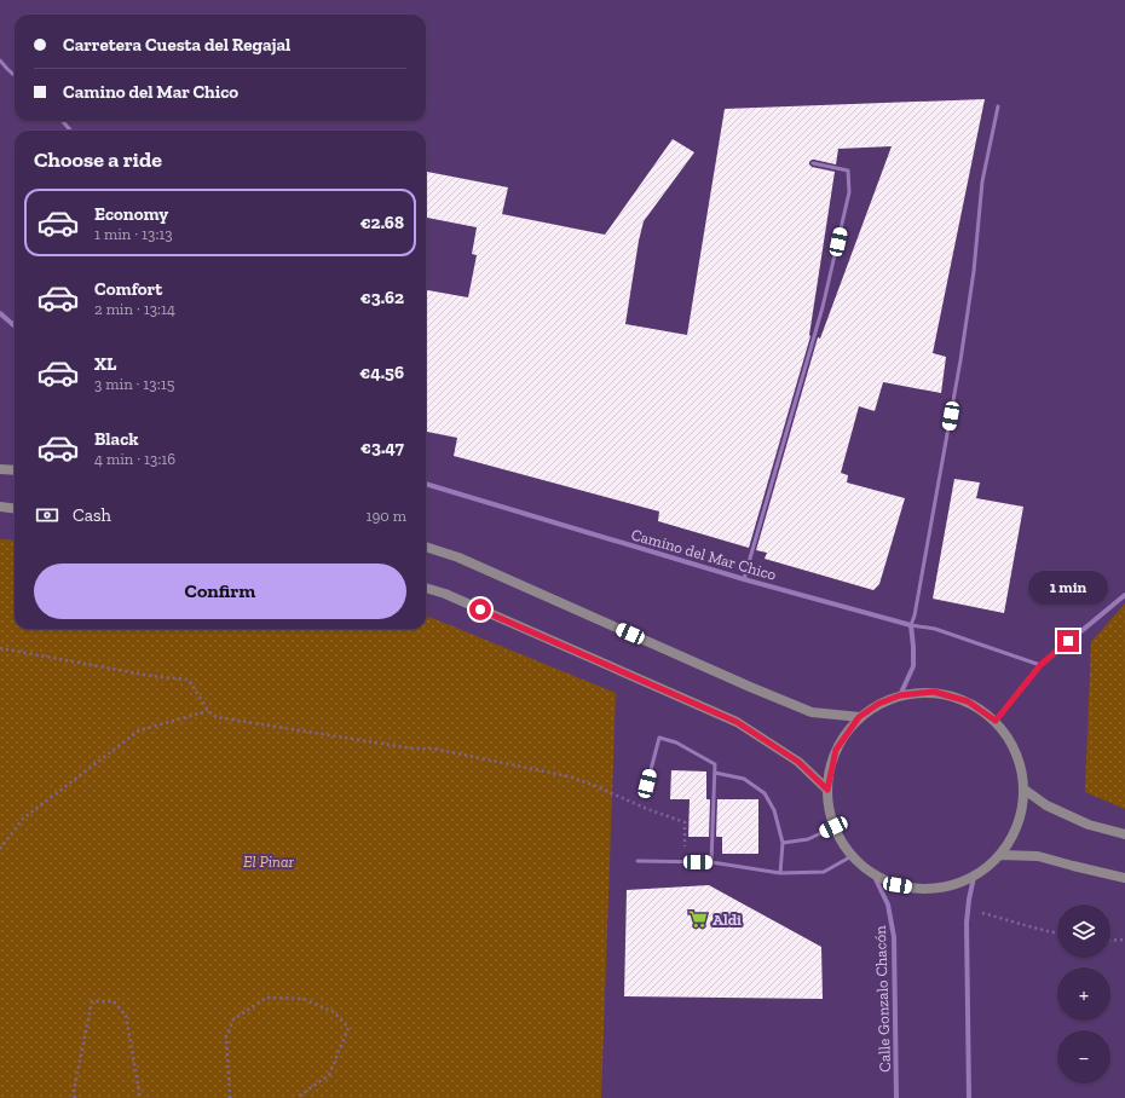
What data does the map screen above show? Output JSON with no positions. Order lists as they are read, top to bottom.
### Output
{
  "streets": {
    "street": ["Camino del Mar Chico", "Calle Gonzalo Chacón"]
  },
  "parks": ["El Pinar"],
  "places": {
    "supermarket": ["Aldi"]
  },
  "page": {
    "banner": ["Carretera Cuesta del Regajal", "Camino del Mar Chico"],
    "heading": "Choose a ride",
    "list": [
      {
        "name": "Economy",
        "note": "1 min · 13:13",
        "value": "€2.68"
      },
      {
        "name": "Comfort",
        "note": "2 min · 13:14",
        "value": "€3.62"
      },
      {
        "name": "XL",
        "note": "3 min · 13:15",
        "value": "€4.56"
      },
      {
        "name": "Black",
        "note": "4 min · 13:16",
        "value": "€3.47"
      }
    ],
    "pay": ["Cash", "190 m"],
    "buttons": "Confirm",
    "bubble": "1 min",
    "map_buttons": ["+", "−"]
  }
}
